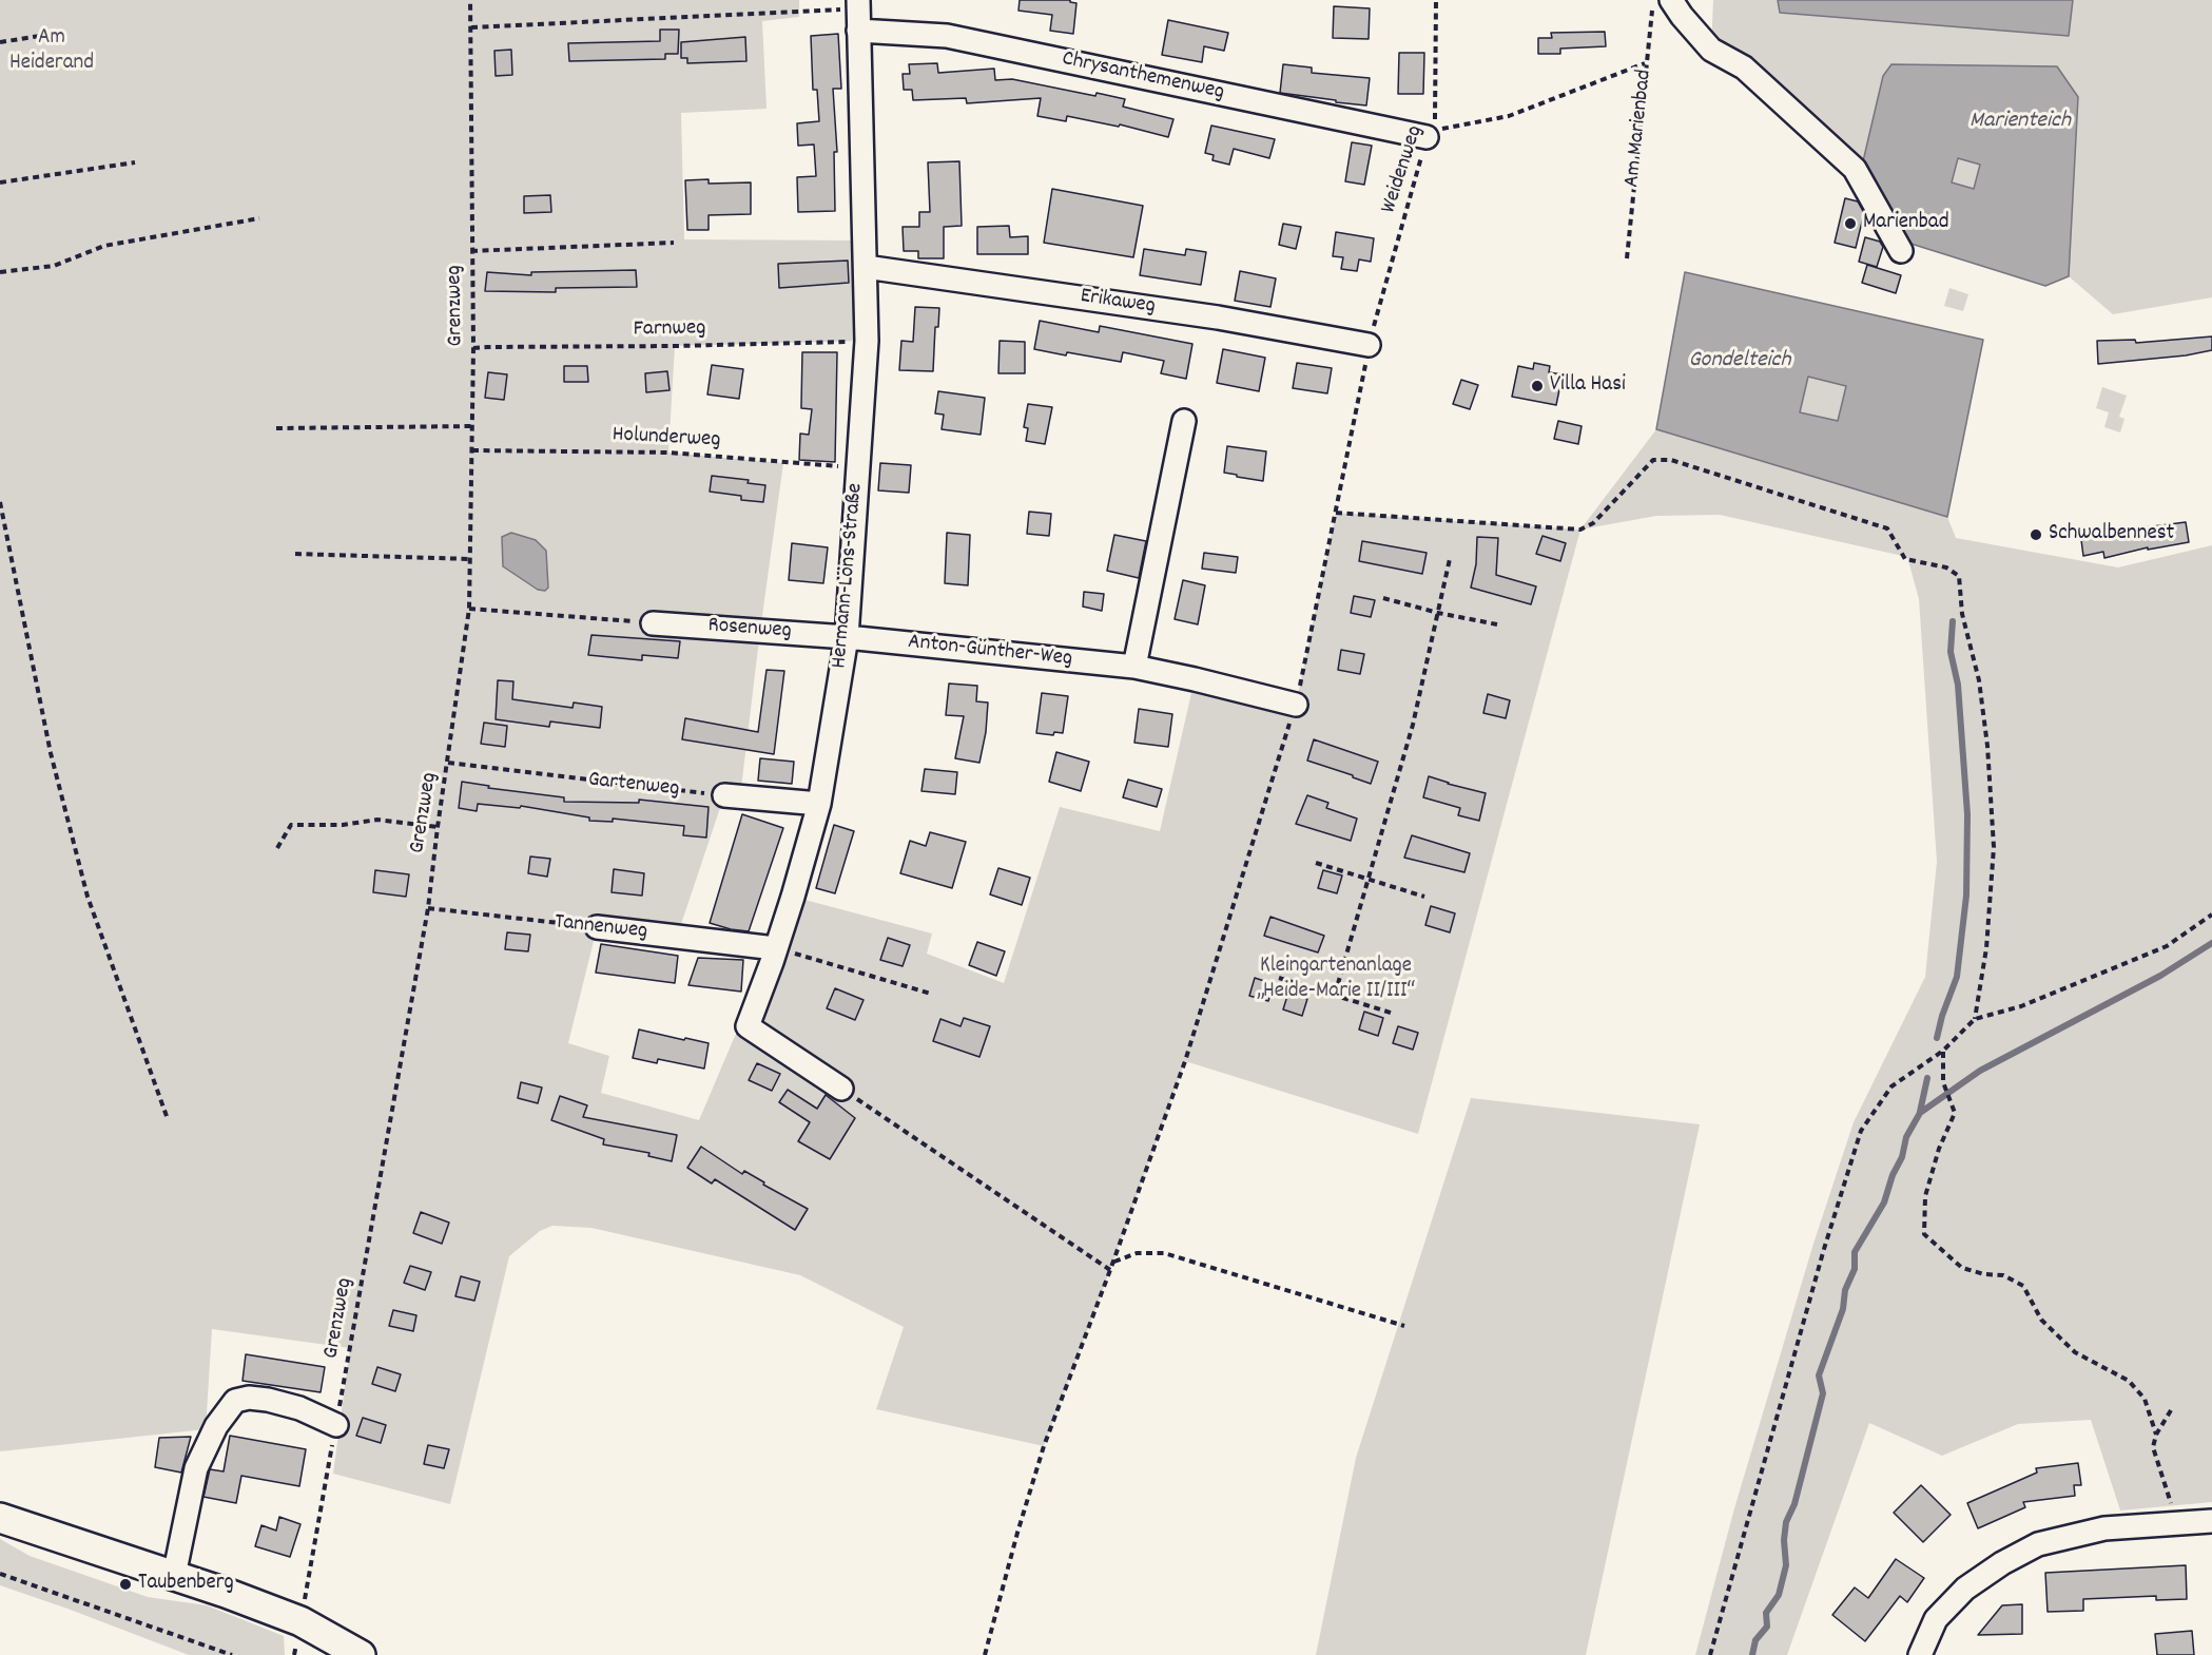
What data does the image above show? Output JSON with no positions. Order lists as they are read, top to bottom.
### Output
{
  "streets": {
    "street": [
      "Chrysanthemenweg",
      "Erikaweg",
      "Hermann-Löns-Straße",
      "Rosenweg",
      "Anton-Günther-Weg",
      "Tannenweg"
    ],
    "path": [
      "Am Marienbad",
      "Weidenweg",
      "Grenzweg",
      "Farnweg",
      "Holunderweg",
      "Gartenweg"
    ]
  },
  "crossings": [
    ["Chrysanthemenweg", "Weidenweg"],
    ["Chrysanthemenweg", "Hermann-Löns-Straße"],
    ["Weidenweg", "Erikaweg"],
    ["Weidenweg", "Anton-Günther-Weg"],
    ["Erikaweg", "Hermann-Löns-Straße"],
    ["Grenzweg", "Farnweg"],
    ["Grenzweg", "Holunderweg"],
    ["Grenzweg", "Gartenweg"],
    ["Grenzweg", "Tannenweg"],
    ["Farnweg", "Hermann-Löns-Straße"],
    ["Holunderweg", "Hermann-Löns-Straße"],
    ["Hermann-Löns-Straße", "Rosenweg"],
    ["Hermann-Löns-Straße", "Anton-Günther-Weg"],
    ["Hermann-Löns-Straße", "Tannenweg"],
    ["Rosenweg", "Anton-Günther-Weg"]
  ],
  "water": ["Marienteich", "Gondelteich"],
  "parks": ["Am Heiderand", "Kleingartenanlage „Heide-Marie II/III“"],
  "places": [
    "Marienbad",
    "Villa Hasi",
    "Schwalbennest",
    "Taubenberg"
  ]
}
